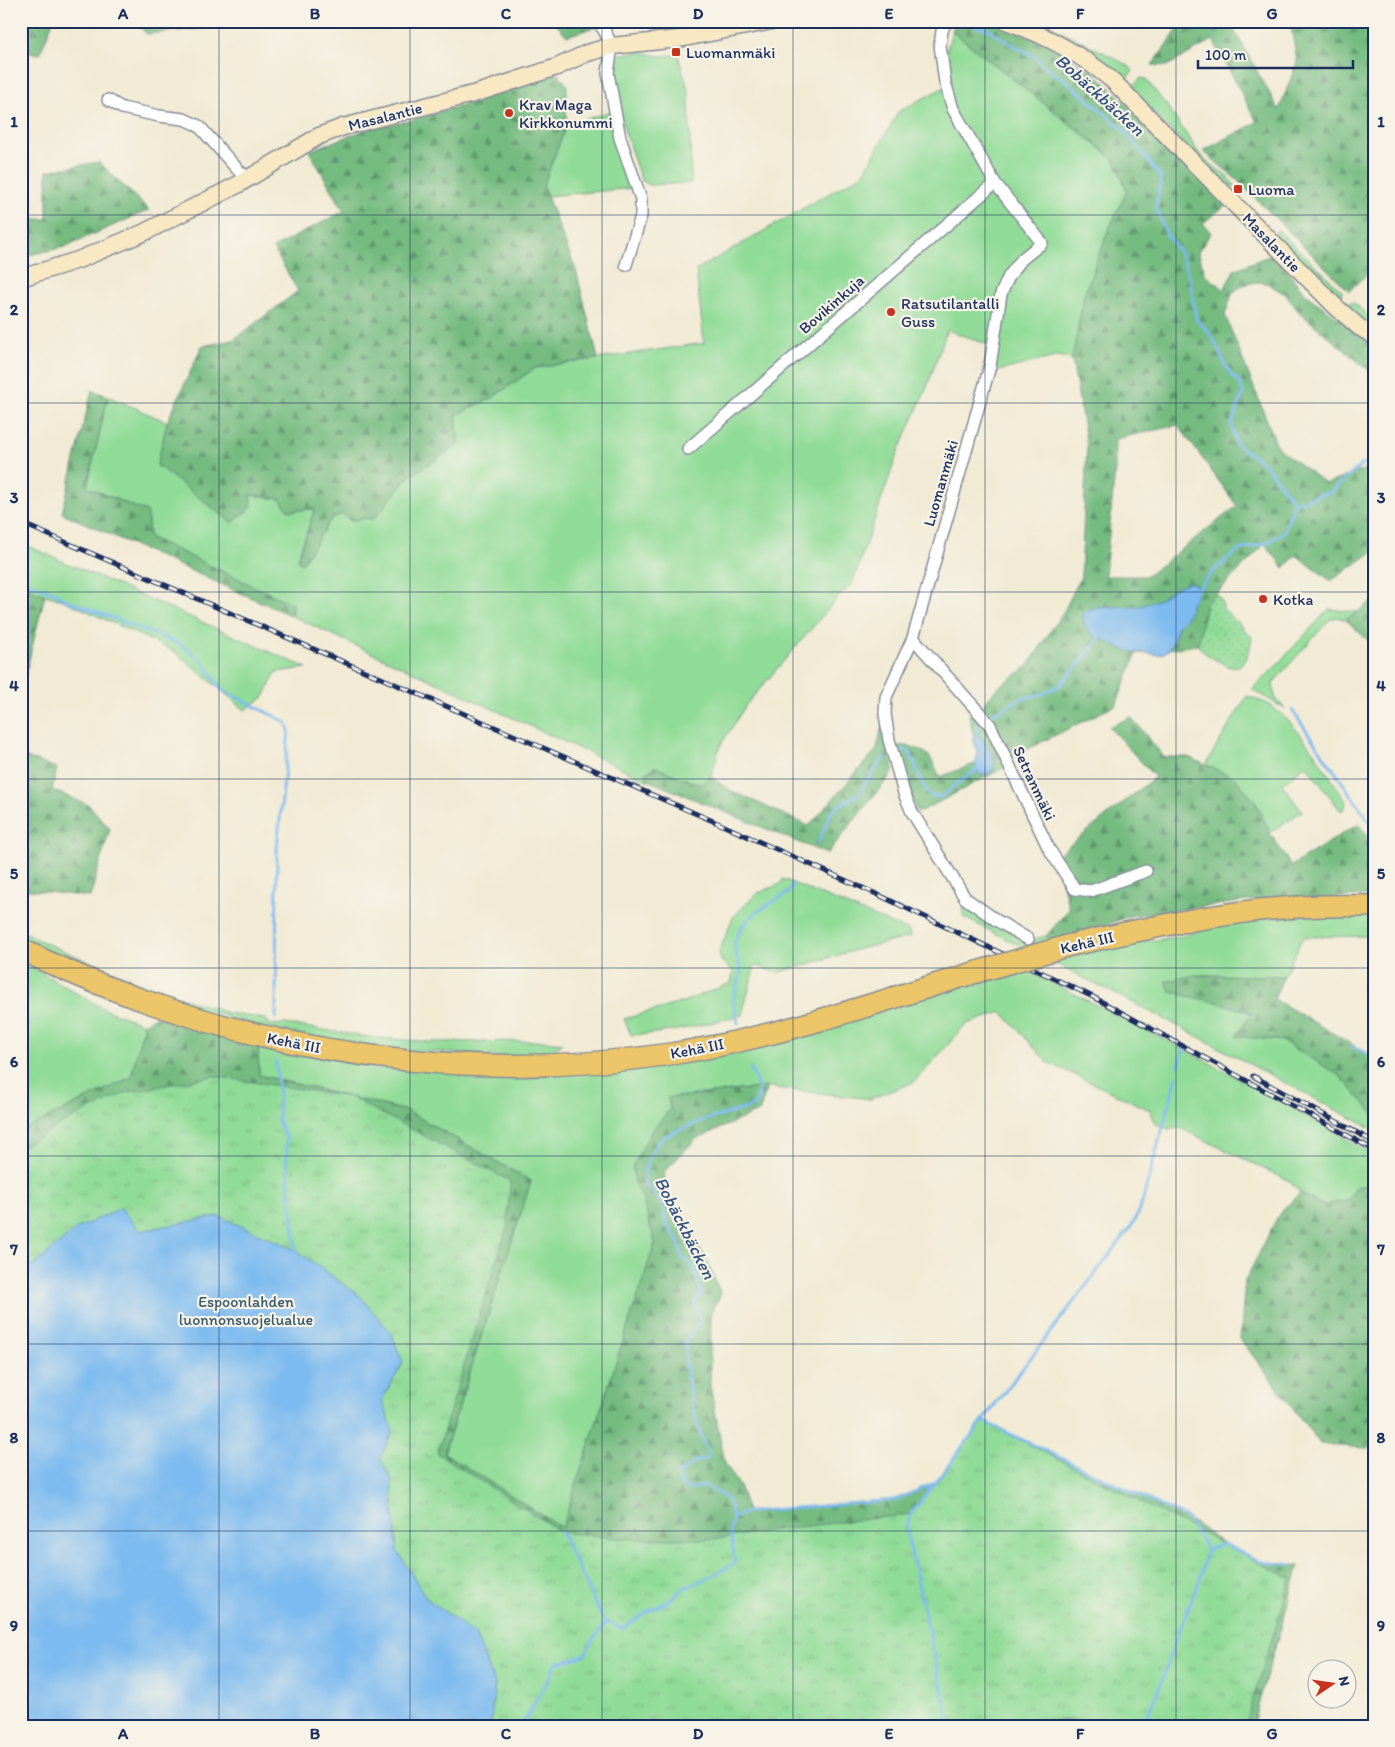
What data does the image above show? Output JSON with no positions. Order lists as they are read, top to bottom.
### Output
{
  "streets": {
    "highway": ["Kehä III"],
    "street": [
      "Masalantie",
      "Bovikinkuja",
      "Luomanmäki",
      "Setranmäki"
    ]
  },
  "crossings": [
    ["Bovikinkuja", "Luomanmäki"],
    ["Luomanmäki", "Setranmäki"]
  ],
  "water": ["Bobäckbäcken"],
  "parks": ["Espoonlahden luonnonsuojelualue"],
  "places": {
    "transit": ["Luomanmäki", "Luoma"],
    "other": ["Krav Maga Kirkkonummi", "Ratsutilantalli Guss", "Kotka"]
  },
  "scale_bar": "100 m",
  "north": "right",
  "grid": {
    "columns": [
      "A",
      "B",
      "C",
      "D",
      "E",
      "F",
      "G"
    ],
    "rows": [
      "1",
      "2",
      "3",
      "4",
      "5",
      "6",
      "7",
      "8",
      "9"
    ]
  }
}
